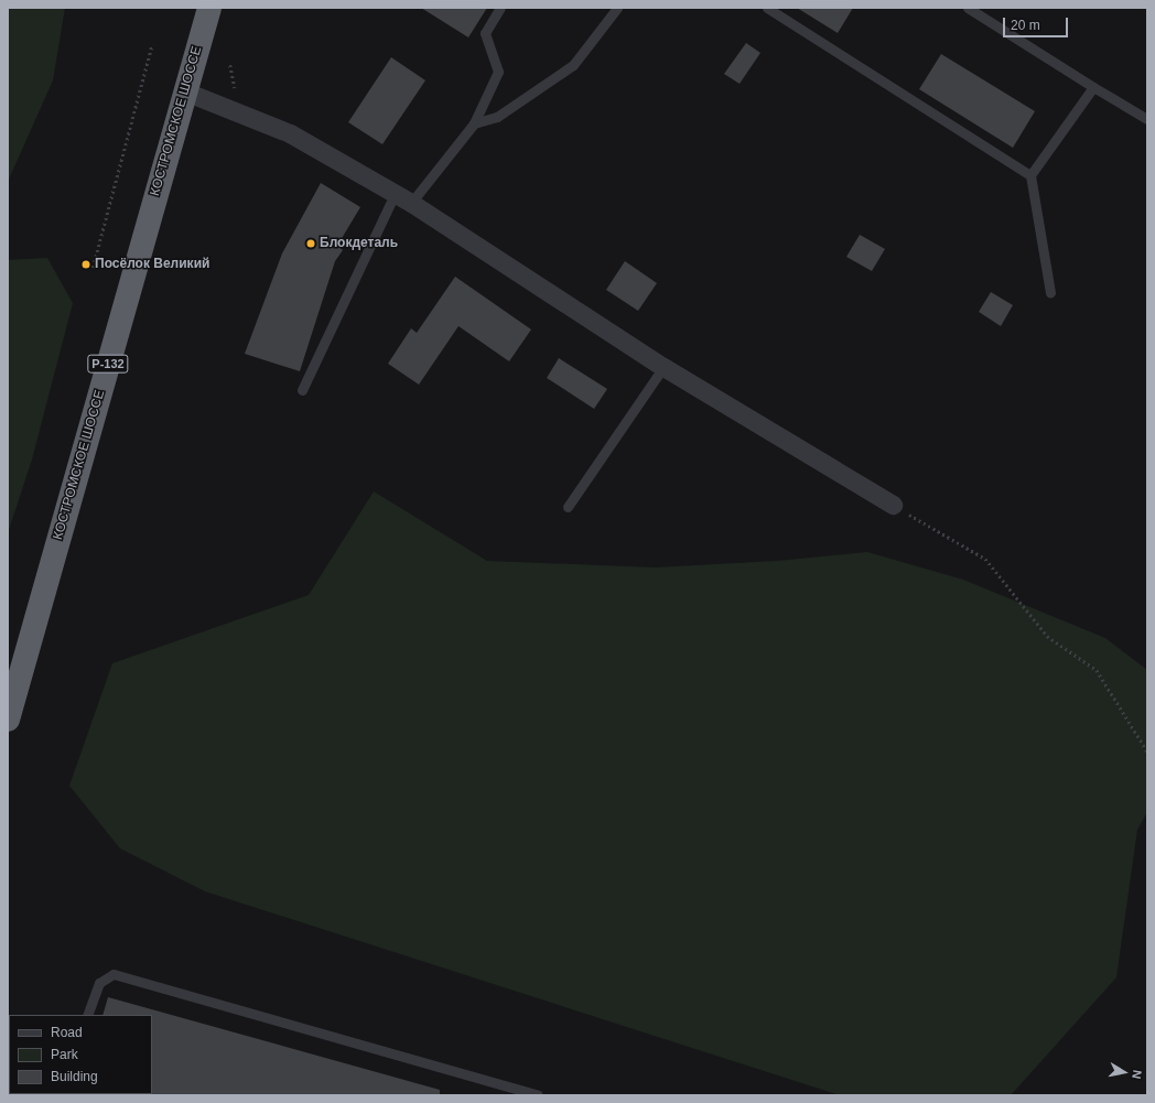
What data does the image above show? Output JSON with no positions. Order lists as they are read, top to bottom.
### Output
{
  "streets": {
    "highway": ["КОСТРОМСКОЕ ШОССЕ", "Р-132"]
  },
  "places": ["Блокдеталь", "Посёлок Великий"],
  "legend": ["Road", "Park", "Building"],
  "scale_bar": "20 m",
  "north": "right"
}
